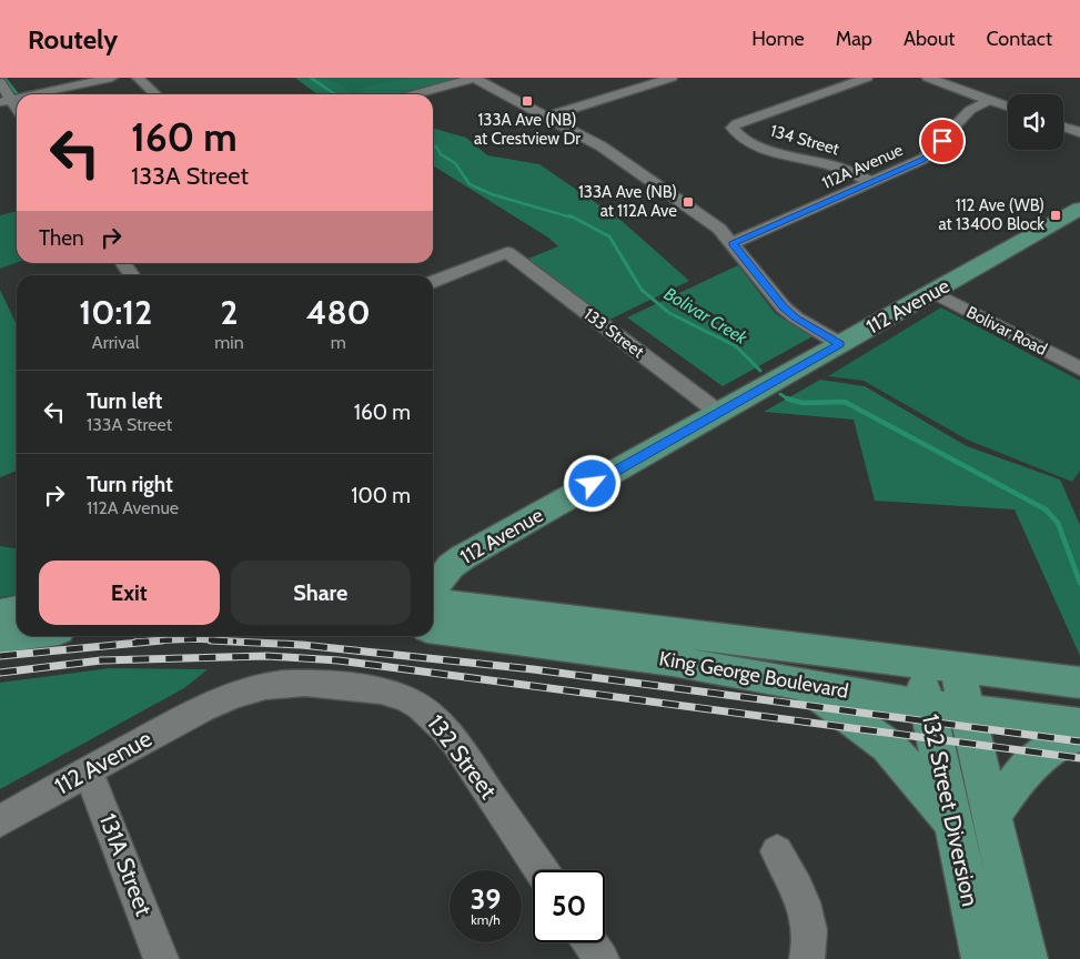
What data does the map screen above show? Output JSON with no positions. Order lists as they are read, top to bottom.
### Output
{
  "streets": {
    "main road": ["112 Avenue", "King George Boulevard", "132 Street Diversion"],
    "street": [
      "134 Street",
      "112A Avenue",
      "Bolivar Road",
      "133 Street",
      "132 Street",
      "131A Street"
    ]
  },
  "crossings": [
    ["134 Street", "112A Avenue"],
    ["112 Avenue", "Bolivar Road"],
    ["112 Avenue", "133 Street"],
    ["112 Avenue", "132 Street"],
    ["112 Avenue", "131A Street"],
    ["King George Boulevard", "132 Street Diversion"]
  ],
  "water": ["Bolivar Creek"],
  "places": {
    "transit": ["133A Ave (NB) at Crestview Dr", "133A Ave (NB) at 112A Ave", "112 Ave (WB) at 13400 Block"]
  },
  "page": {
    "header": "Routely",
    "nav": [
      "Home",
      "Map",
      "About",
      "Contact"
    ],
    "turn": ["160 m", "133A Street"],
    "then": "Then",
    "eta": [
      "10:12",
      "Arrival",
      "2",
      "min",
      "480",
      "m"
    ],
    "list": [
      {
        "name": "Turn left",
        "note": "133A Street",
        "value": "160 m"
      },
      {
        "name": "Turn right",
        "note": "112A Avenue",
        "value": "100 m"
      }
    ],
    "buttons": ["Exit", "Share"],
    "speed": "39 km/h",
    "limit": "50"
  }
}
